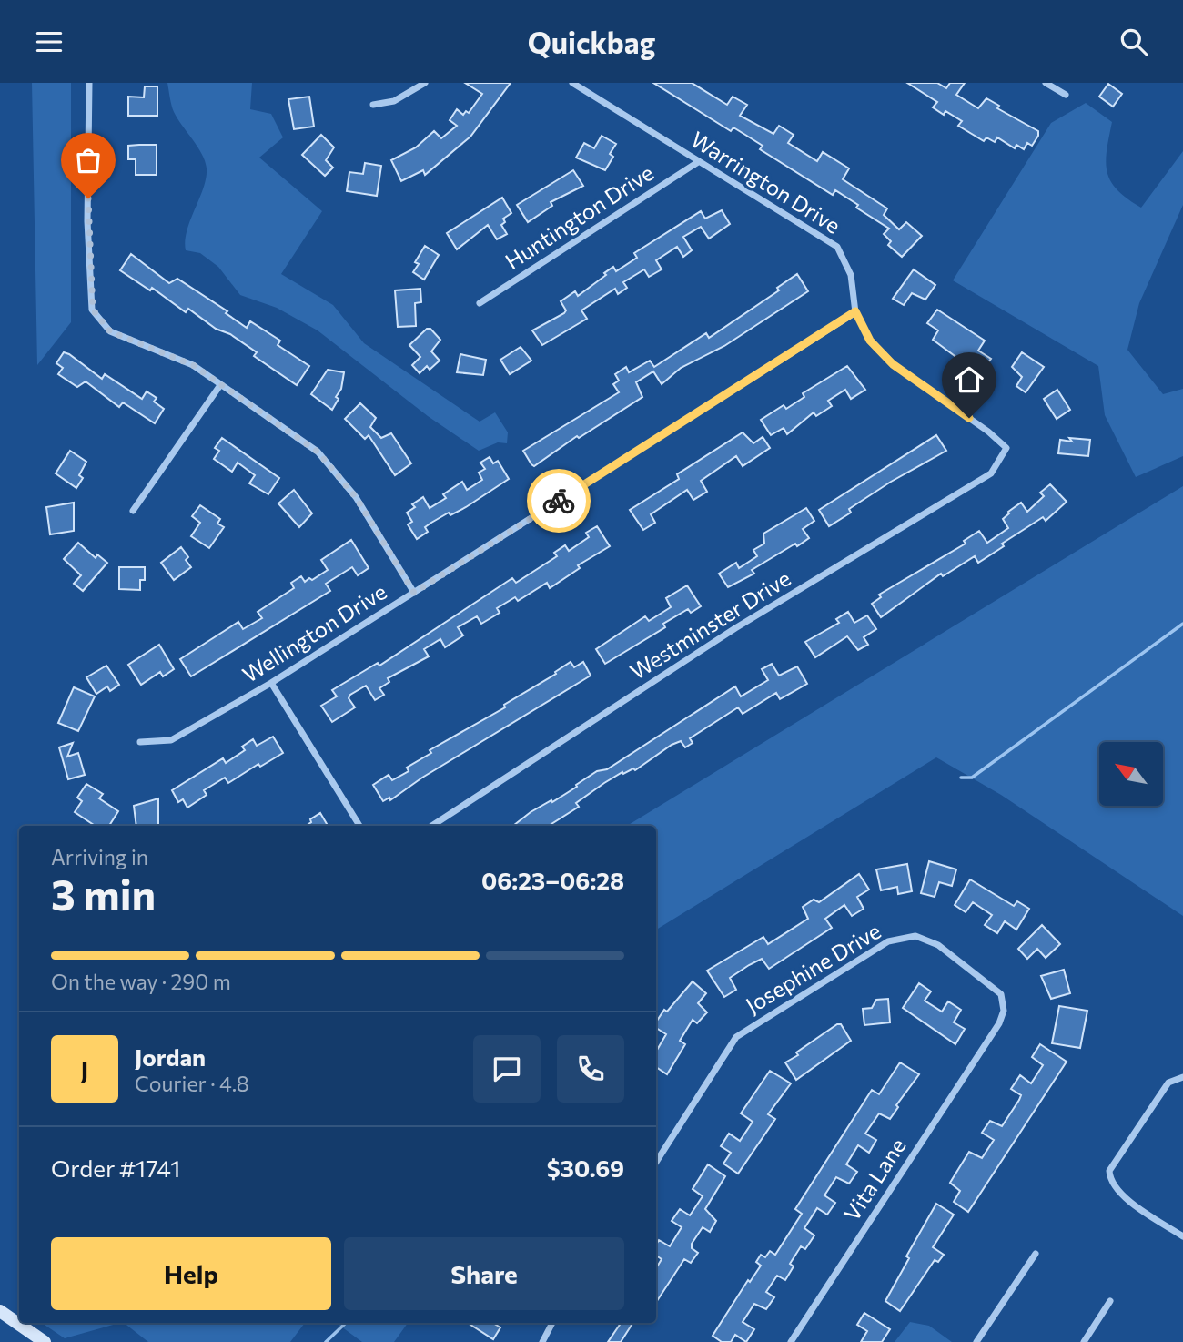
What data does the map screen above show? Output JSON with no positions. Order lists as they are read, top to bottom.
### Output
{
  "streets": {
    "street": [
      "Warrington Drive",
      "Huntington Drive",
      "Westminster Drive",
      "Wellington Drive",
      "Josephine Drive",
      "Vita Lane"
    ]
  },
  "crossings": [
    ["Warrington Drive", "Huntington Drive"],
    ["Warrington Drive", "Westminster Drive"],
    ["Warrington Drive", "Wellington Drive"],
    ["Josephine Drive", "Vita Lane"]
  ],
  "north": "top left",
  "page": {
    "header": "Quickbag",
    "heading": ["3 min", "Arriving in", "06:23–06:28"],
    "panel": [
      "Jordan",
      "Courier · 4.8",
      "Order #1741",
      "$30.69"
    ],
    "bar": "On the way · 290 m",
    "round": "J",
    "buttons": ["Help", "Share"]
  }
}
